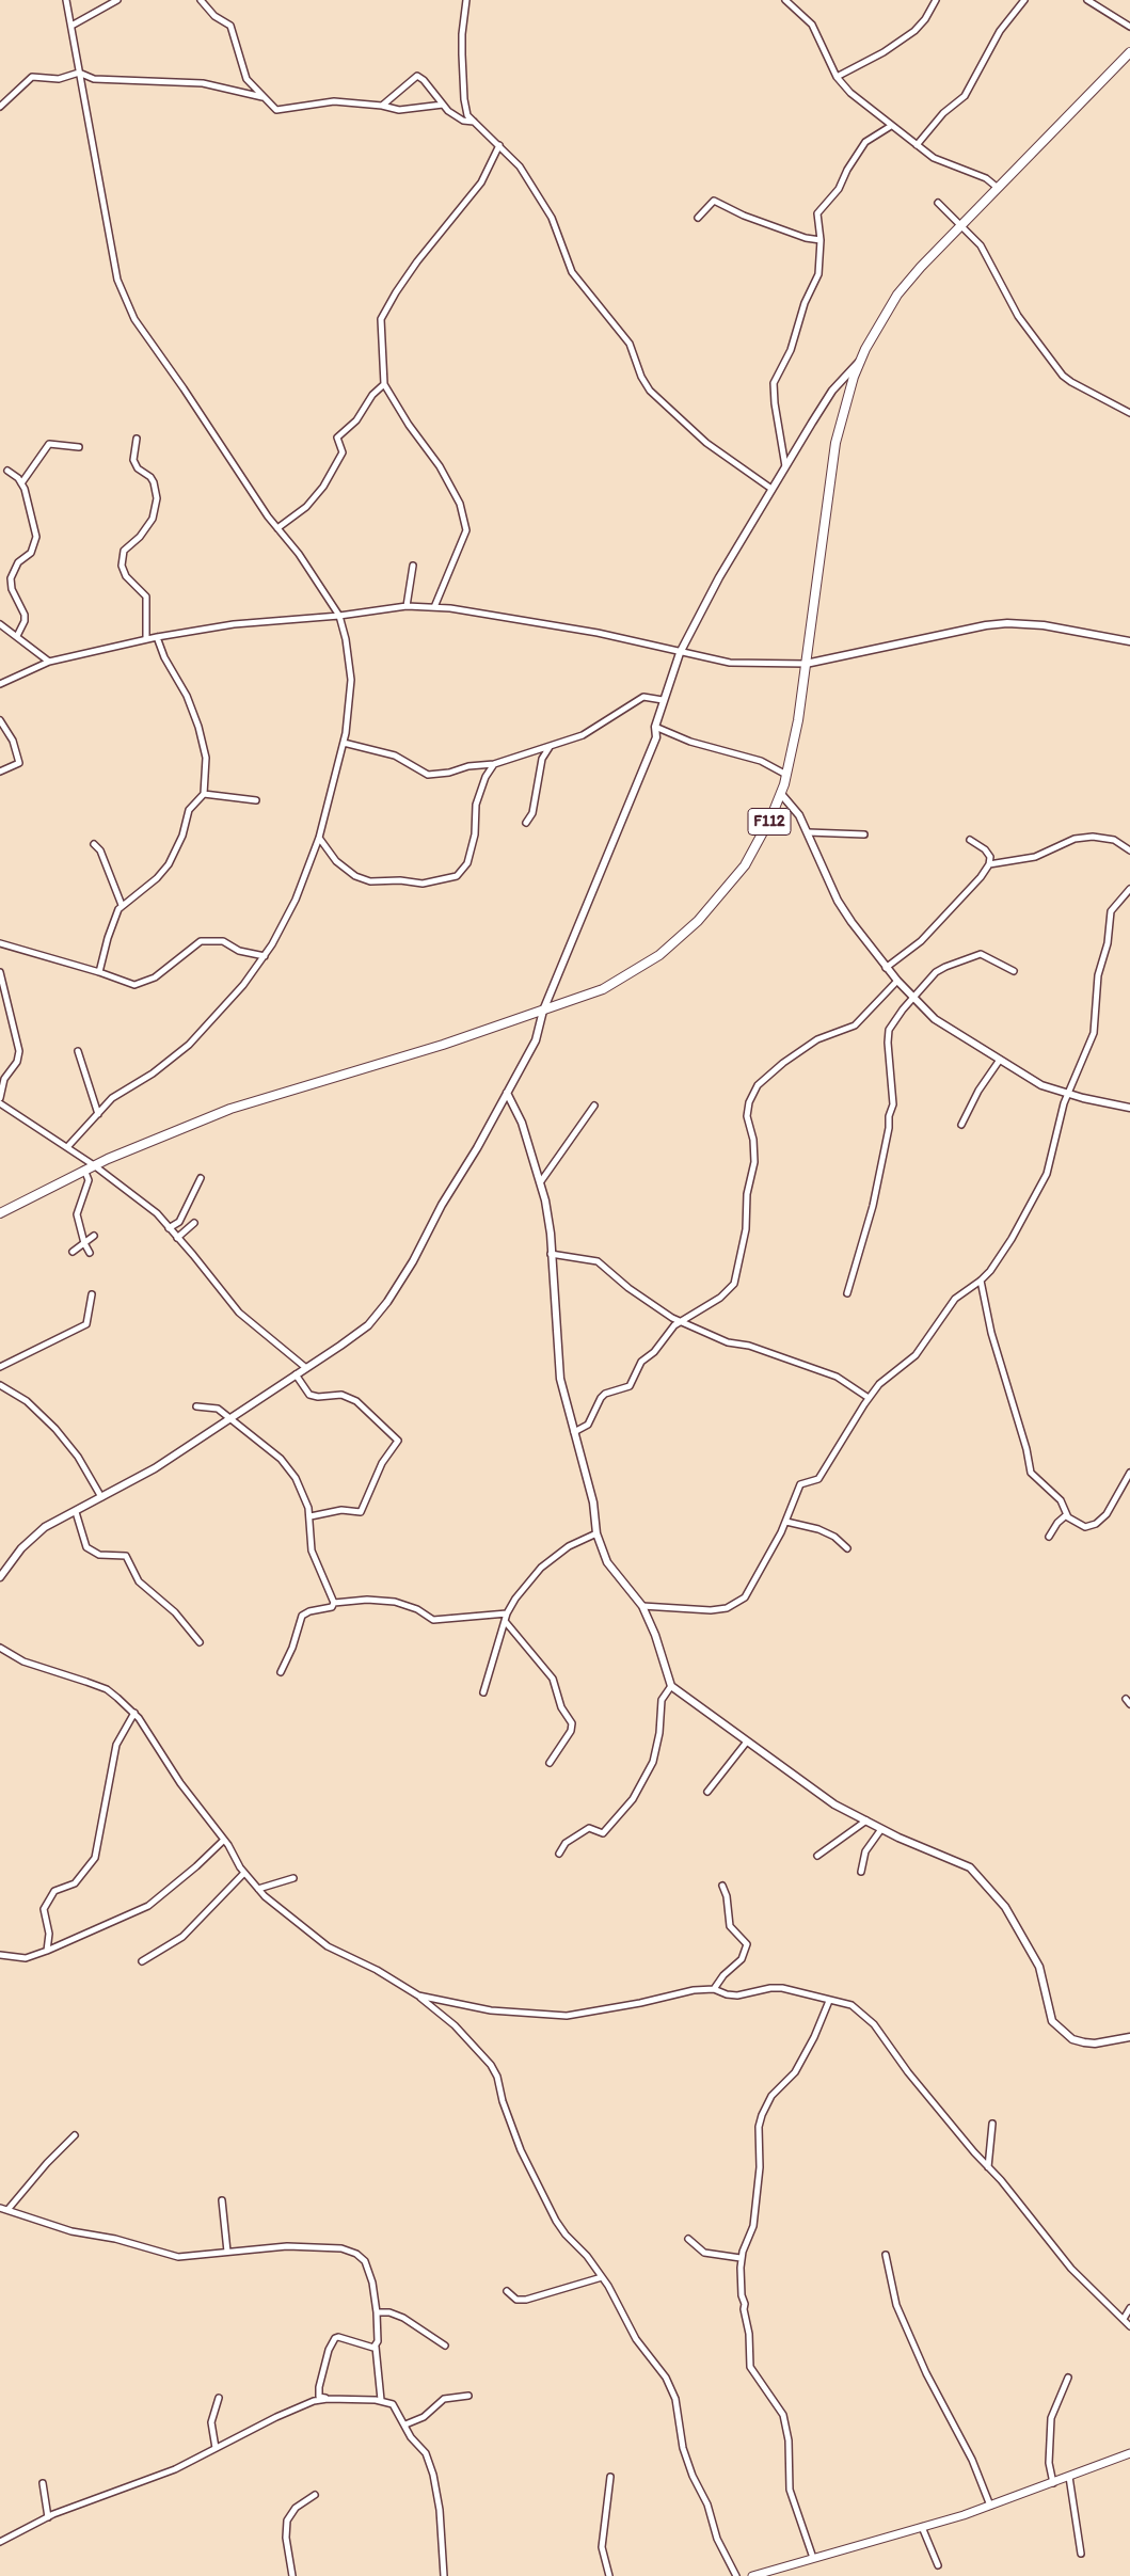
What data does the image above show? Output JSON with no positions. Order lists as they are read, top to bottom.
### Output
{
  "streets": {
    "main road": ["F112"]
  }
}
